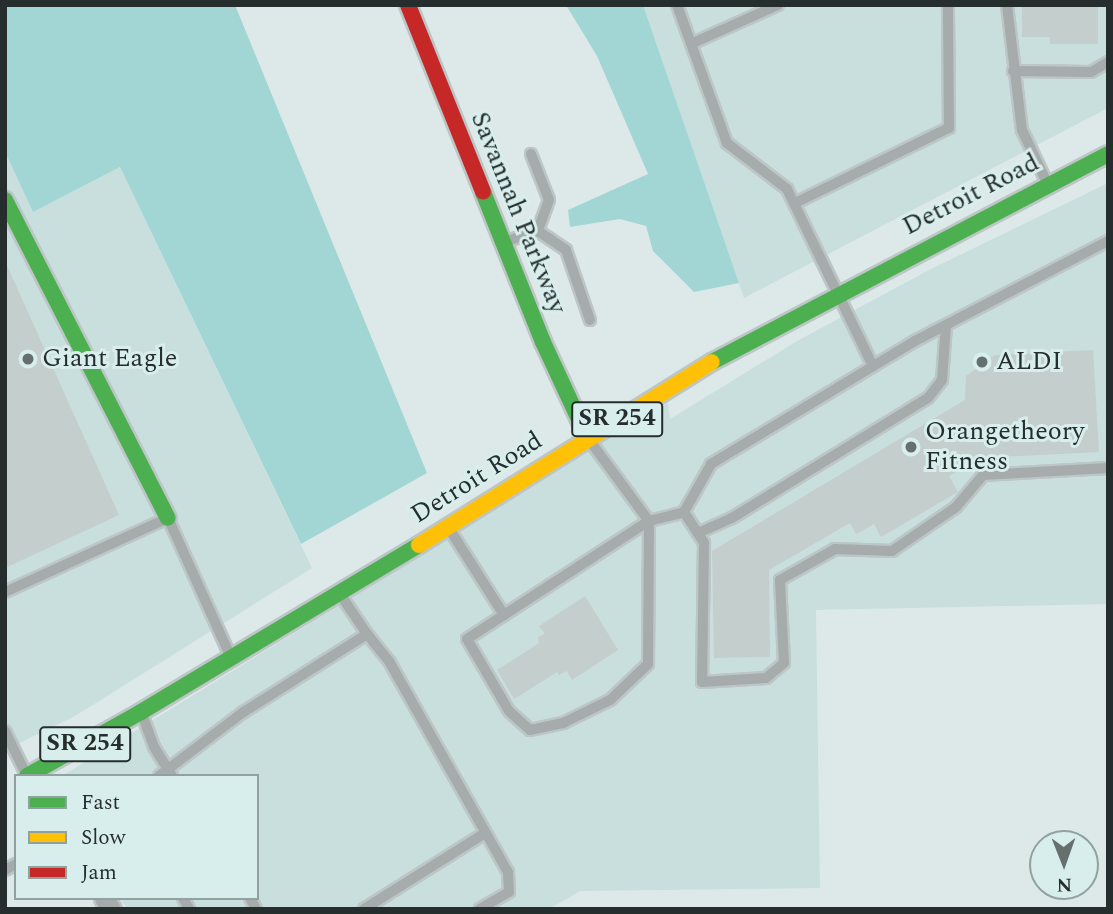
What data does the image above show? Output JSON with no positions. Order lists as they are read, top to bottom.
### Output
{
  "streets": {
    "main road": ["Detroit Road", "Savannah Parkway", "SR 254"]
  },
  "crossings": [
    ["Detroit Road", "Savannah Parkway"]
  ],
  "places": ["Giant Eagle", "ALDI", "Orangetheory Fitness"],
  "legend": ["Fast", "Slow", "Jam"],
  "north": "bottom"
}
